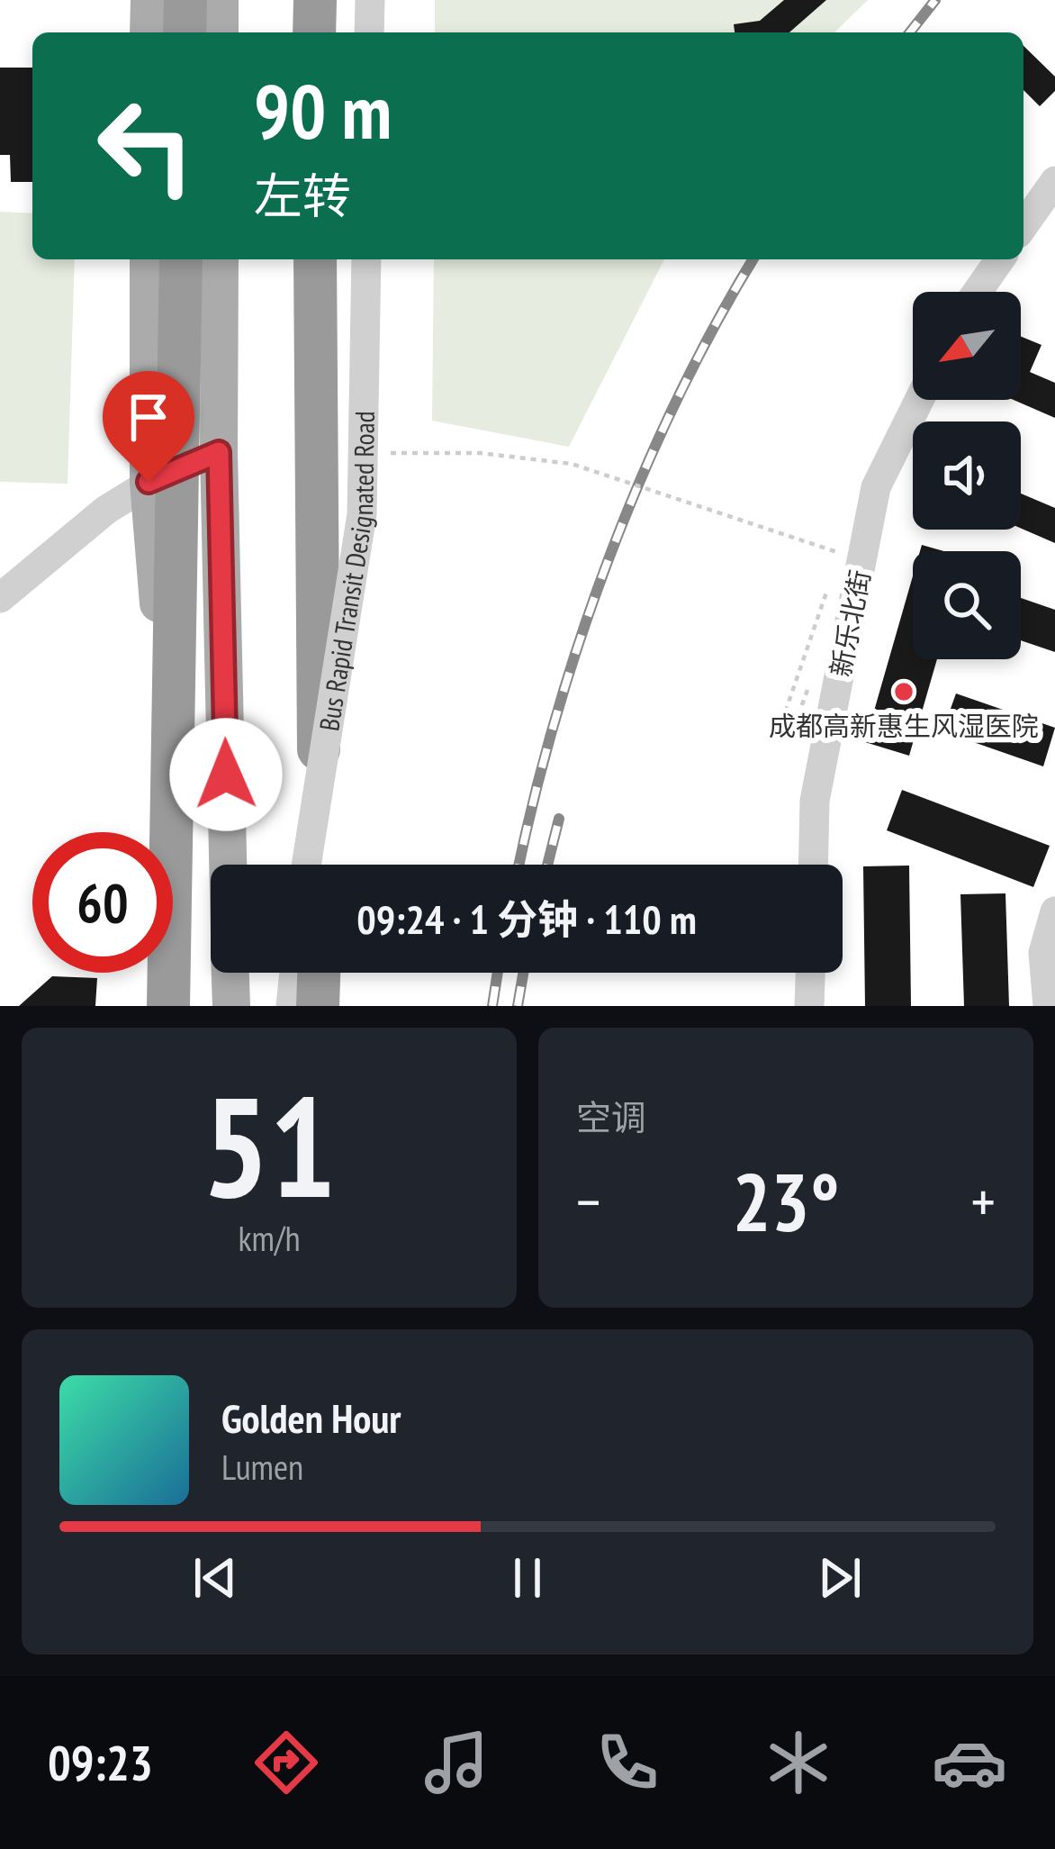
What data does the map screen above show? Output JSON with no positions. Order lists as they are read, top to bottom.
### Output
{
  "streets": {
    "street": ["Bus Rapid Transit Designated Road", "新乐北街"]
  },
  "places": ["成都高新惠生风湿医院"],
  "north": "bottom left",
  "page": {
    "turn": ["90 m", "左转"],
    "limit": "60",
    "trip": "09:24 · 1 分钟 · 110 m",
    "tile": [
      ["51", "km/h"],
      "空调"
    ],
    "heat": ["−", "23°", "+"],
    "song": ["Golden Hour", "Lumen"],
    "tabs": "09:23"
  }
}
